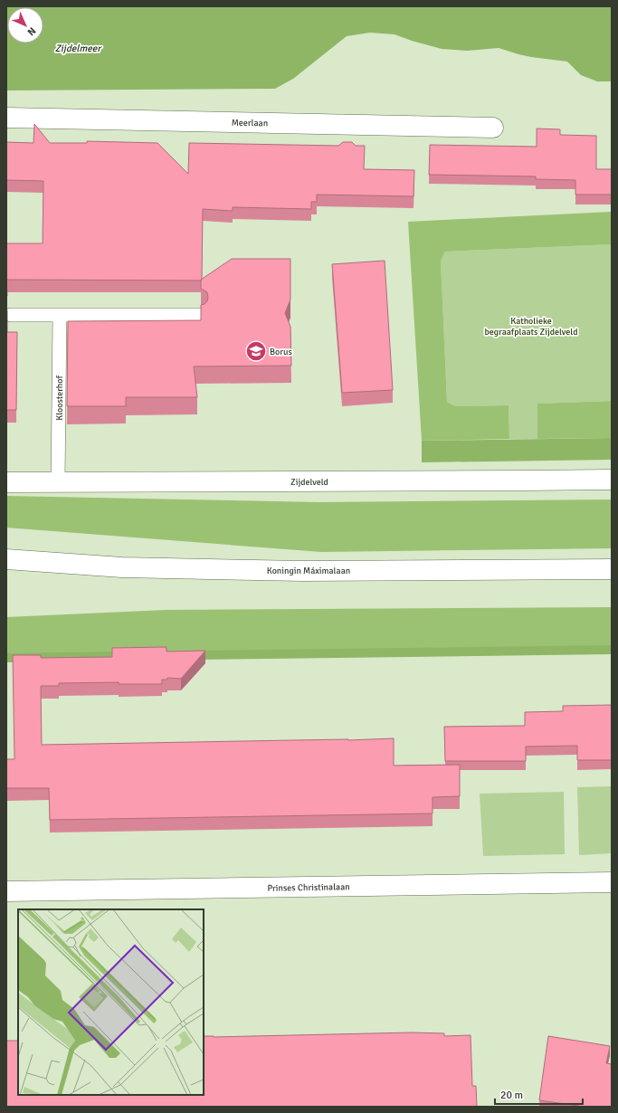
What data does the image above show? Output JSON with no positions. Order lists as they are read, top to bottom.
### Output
{
  "streets": {
    "street": [
      "Meerlaan",
      "Zijdelveld",
      "Koningin Máximalaan",
      "Prinses Christinalaan"
    ],
    "lane": ["Kloosterhof"]
  },
  "crossings": [
    ["Kloosterhof", "Zijdelveld"]
  ],
  "water": ["Zijdelmeer"],
  "parks": ["Katholieke begraafplaats Zijdelveld"],
  "places": {
    "school or university": ["Borus"]
  },
  "scale_bar": "20 m",
  "north": "bottom right"
}
